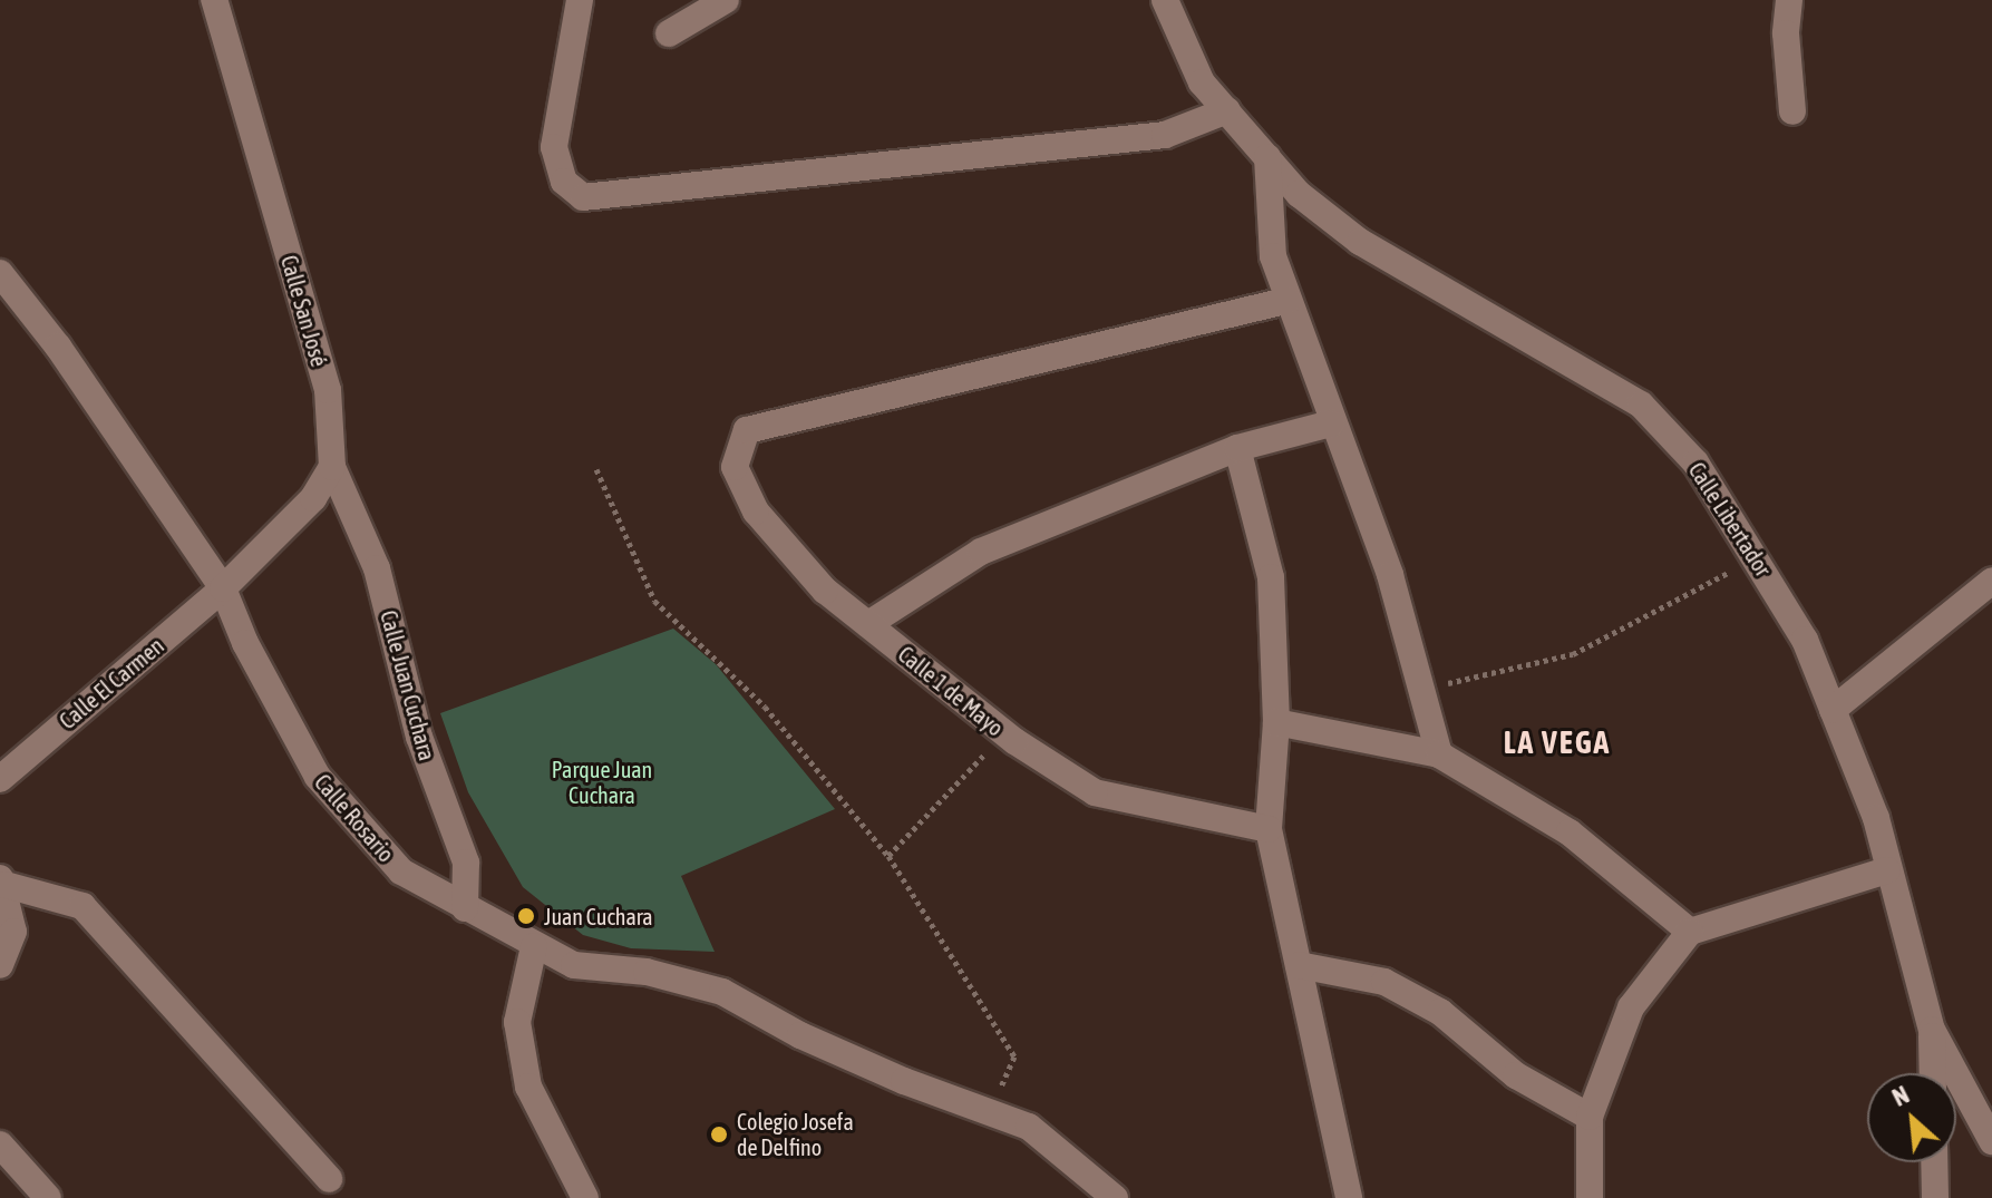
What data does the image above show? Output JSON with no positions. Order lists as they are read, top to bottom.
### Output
{
  "streets": {
    "street": [
      "Calle San José",
      "Calle Libertador",
      "Calle El Carmen",
      "Calle Juan Cuchara",
      "Calle 1 de Mayo",
      "Calle Rosario"
    ]
  },
  "crossings": [
    ["Calle San José", "Calle Juan Cuchara"],
    ["Calle El Carmen", "Calle Rosario"],
    ["Calle Juan Cuchara", "Calle Rosario"]
  ],
  "districts": ["LA VEGA"],
  "parks": ["Parque Juan Cuchara"],
  "places": ["Juan Cuchara", "Colegio Josefa de Delfino"],
  "north": "top left"
}
